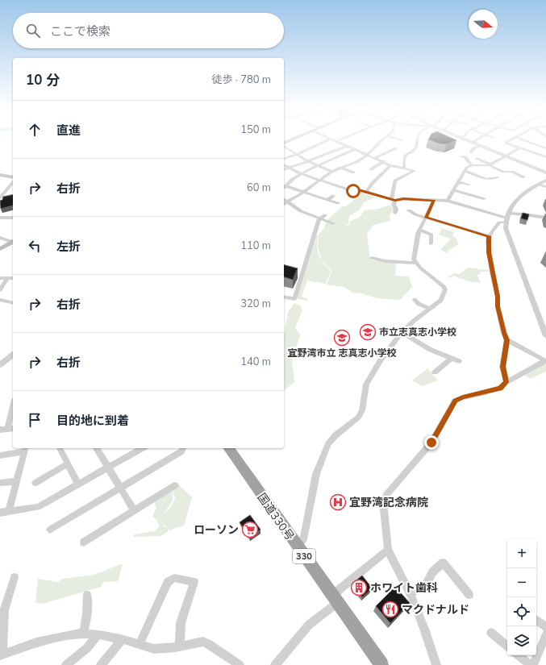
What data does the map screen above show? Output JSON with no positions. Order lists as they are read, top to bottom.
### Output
{
  "streets": {
    "highway": ["国道330号", "330"]
  },
  "places": {
    "school or university": ["市立志真志小学校", "宜野湾市立 志真志小学校"],
    "hospital": ["宜野湾記念病院"],
    "supermarket": ["ローソン"],
    "building": ["ホワイト歯科"],
    "restaurant": ["マクドナルド"]
  },
  "north": "right",
  "page": {
    "search": "ここで検索",
    "heading": ["10 分", "徒歩 · 780 m"],
    "list": [
      ["直進", "150 m"],
      ["右折", "60 m"],
      ["左折", "110 m"],
      ["右折", "320 m"],
      ["右折", "140 m"],
      "目的地に到着"
    ],
    "map_buttons": ["+", "−"]
  }
}
